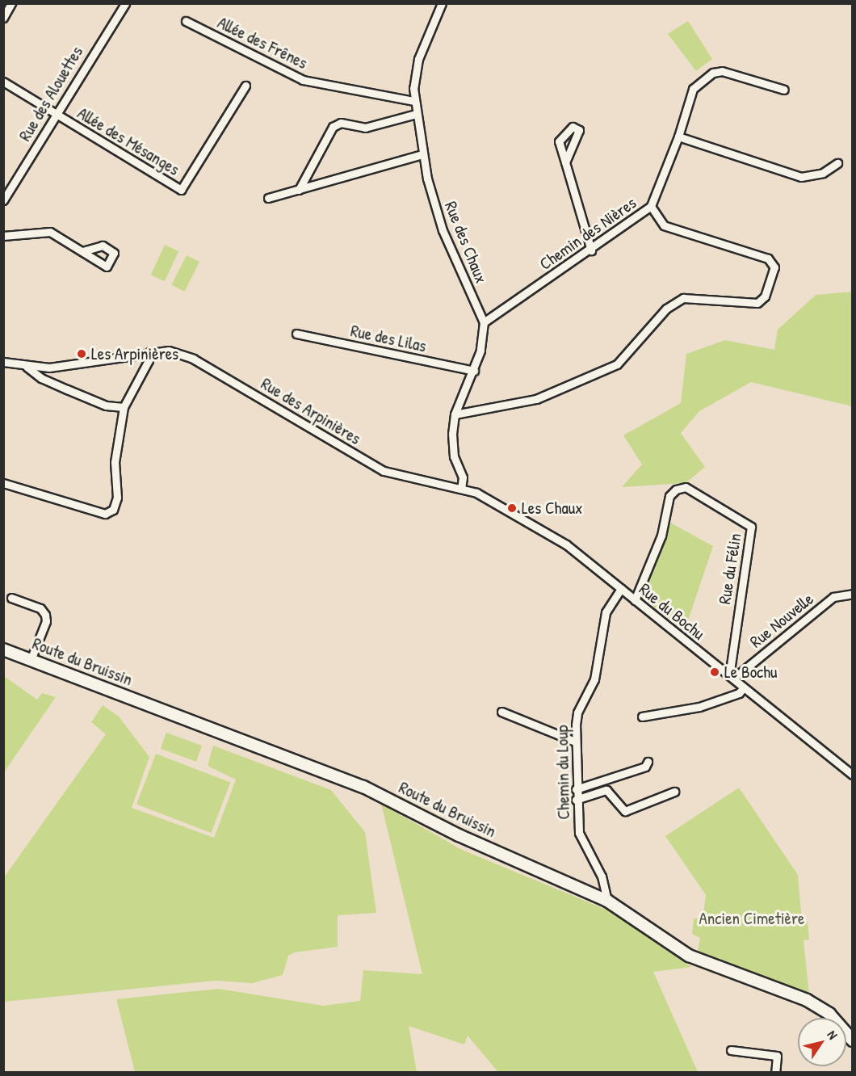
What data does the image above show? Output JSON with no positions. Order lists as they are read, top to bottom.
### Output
{
  "streets": {
    "street": [
      "Allée des Frênes",
      "Rue des Alouettes",
      "Allée des Mésanges",
      "Chemin des Nières",
      "Rue des Chaux",
      "Rue des Lilas",
      "Rue des Arpinières",
      "Rue du Félin",
      "Rue du Bochu",
      "Rue Nouvelle",
      "Route du Bruissin",
      "Chemin du Loup"
    ]
  },
  "crossings": [
    ["Allée des Frênes", "Rue des Chaux"],
    ["Rue des Alouettes", "Allée des Mésanges"],
    ["Chemin des Nières", "Rue des Chaux"],
    ["Rue des Chaux", "Rue des Lilas"],
    ["Rue des Chaux", "Rue des Arpinières"],
    ["Rue des Chaux", "Rue du Bochu"],
    ["Rue des Arpinières", "Rue du Bochu"],
    ["Rue du Félin", "Rue du Bochu"],
    ["Rue du Félin", "Rue Nouvelle"],
    ["Rue du Bochu", "Rue Nouvelle"],
    ["Rue du Bochu", "Chemin du Loup"],
    ["Route du Bruissin", "Chemin du Loup"]
  ],
  "parks": ["Ancien Cimetière"],
  "places": ["Les Arpinières", "Les Chaux", "Le Bochu"],
  "north": "top right"
}
